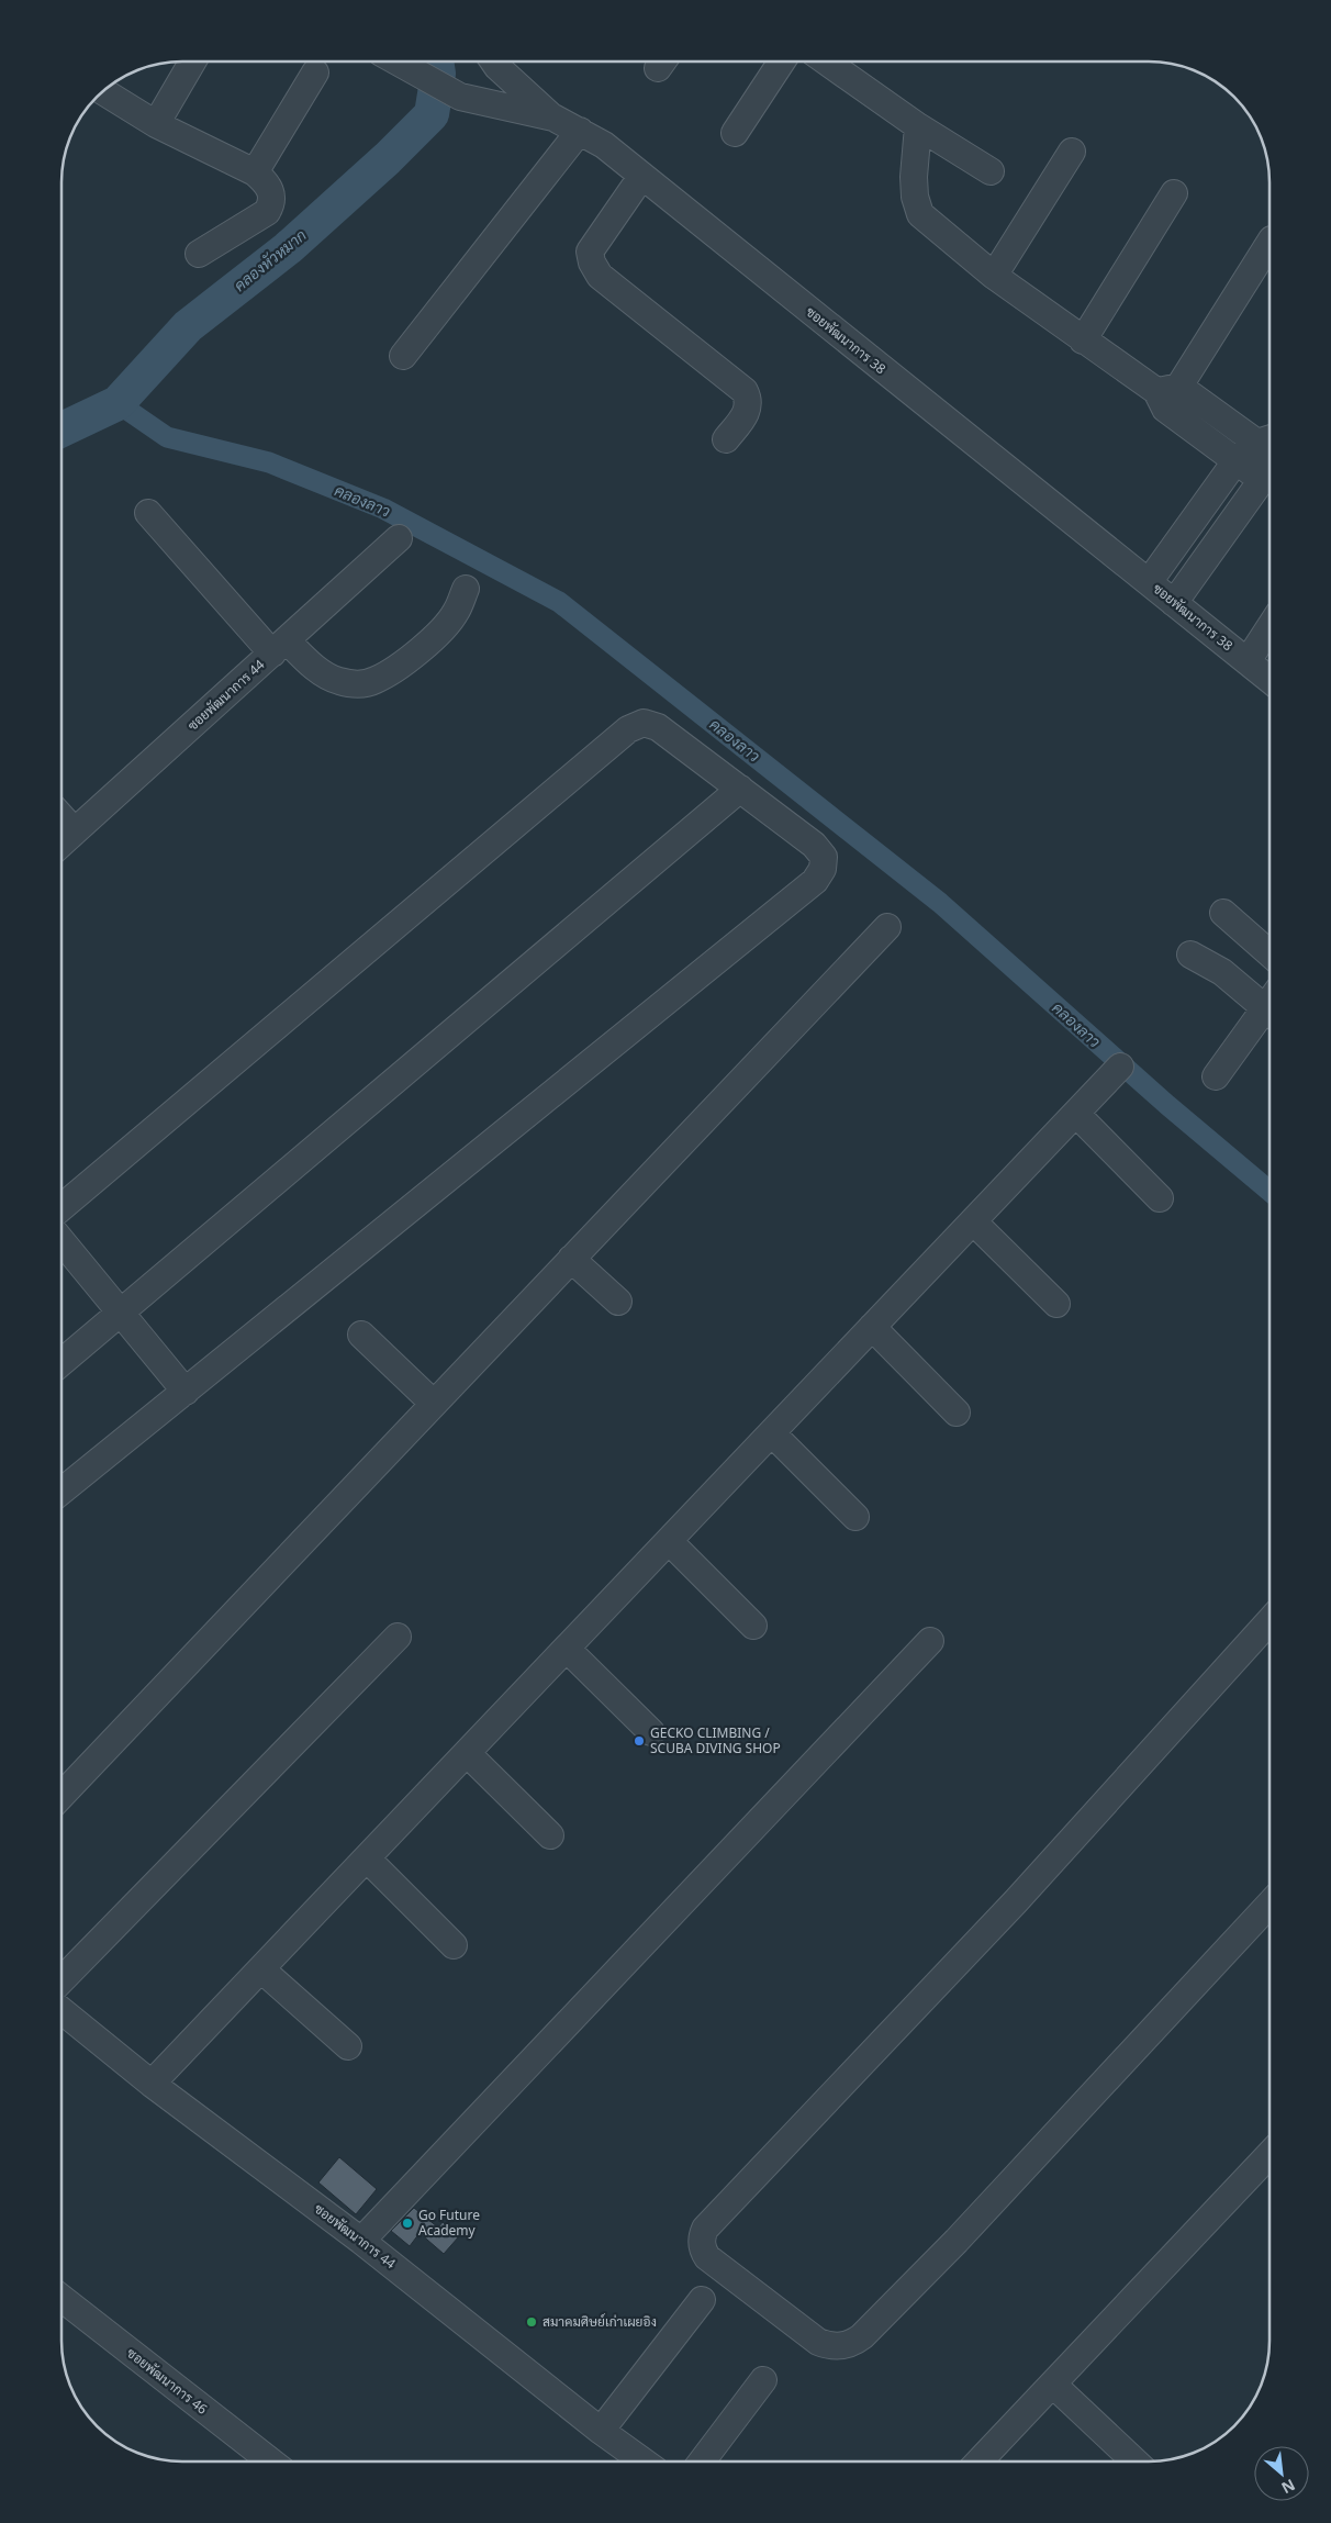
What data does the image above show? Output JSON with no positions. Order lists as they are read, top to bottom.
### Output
{
  "streets": {
    "street": ["ซอยพัฒนาการ 38", "ซอยพัฒนาการ 44", "ซอยพัฒนาการ 46"]
  },
  "water": ["คลองหัวหมาก", "คลองลาว"],
  "places": ["GECKO CLIMBING / SCUBA DIVING SHOP", "Go Future Academy", "สมาคมศิษย์เก่าเผยอิง"],
  "north": "bottom right"
}
